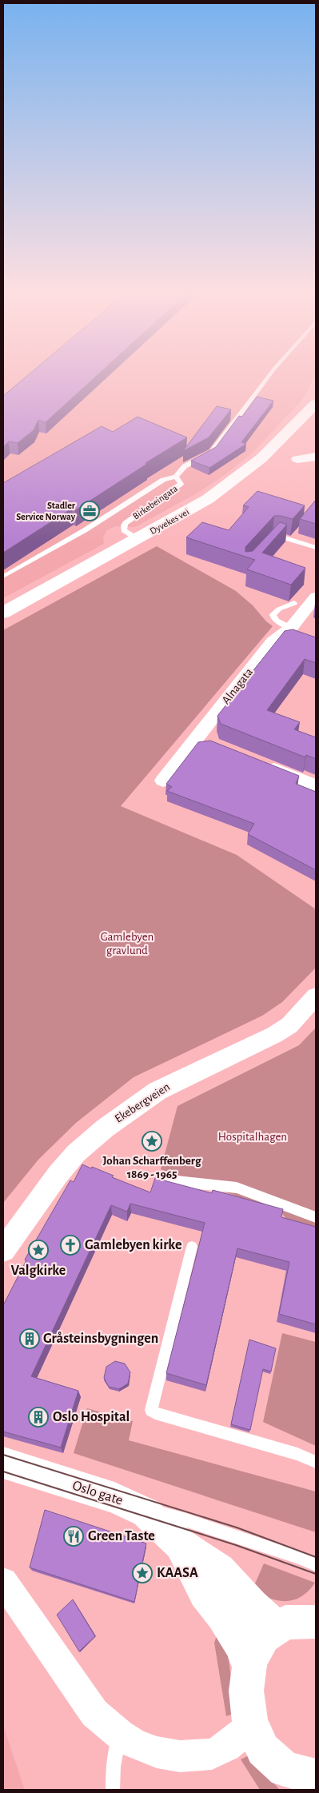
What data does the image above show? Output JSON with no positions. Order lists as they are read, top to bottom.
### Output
{
  "streets": {
    "street": [
      "Dyvekes vei",
      "Alnagata",
      "Ekebergveien",
      "Oslo gate"
    ],
    "lane": ["Birkebeingata"]
  },
  "crossings": [
    ["Birkebeingata", "Dyvekes vei"]
  ],
  "parks": ["Gamlebyen gravlund", "Hospitalhagen"],
  "places": {
    "office": ["Stadler Service Norway"],
    "place": ["Johan Scharffenberg 1869 - 1965", "Valgkirke", "KAASA"],
    "church": ["Gamlebyen kirke"],
    "building": ["Gråsteinsbygningen", "Oslo Hospital"],
    "restaurant": ["Green Taste"]
  }
}
